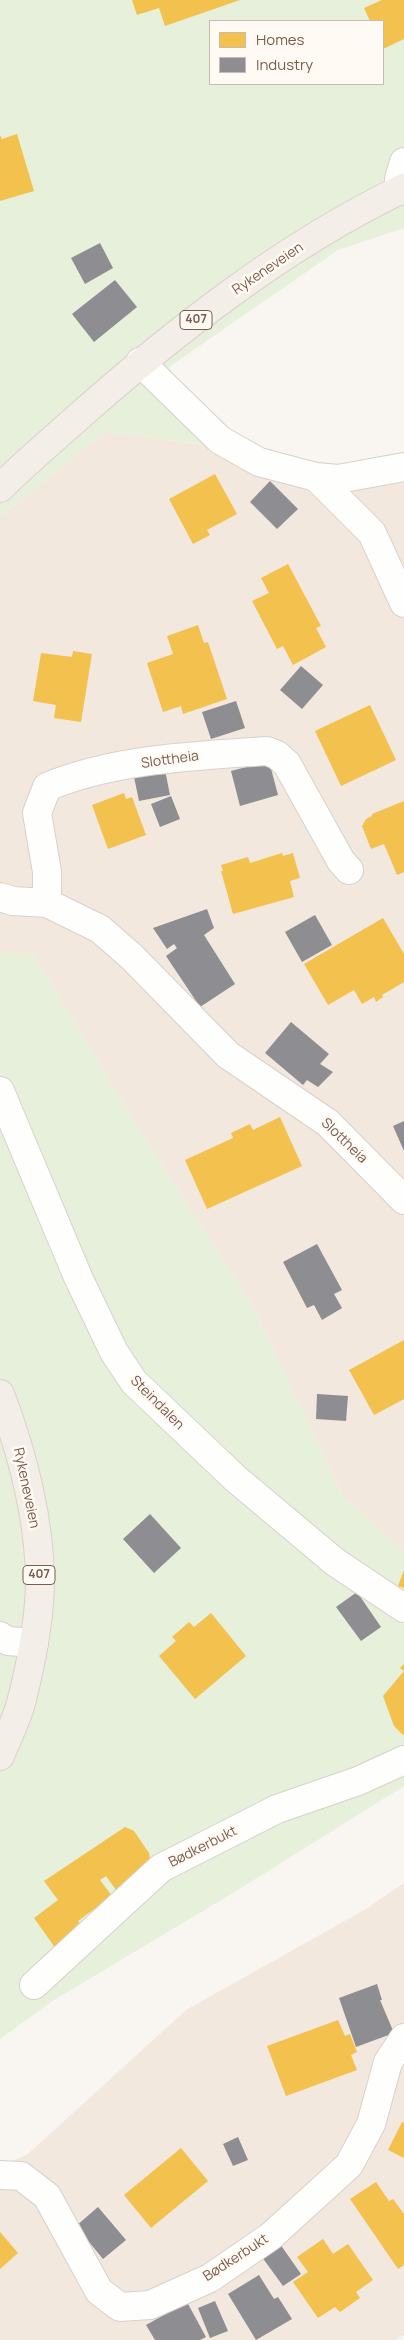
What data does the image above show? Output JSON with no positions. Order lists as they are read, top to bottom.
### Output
{
  "streets": {
    "main road": ["Rykeneveien", "407"],
    "street": ["Slottheia", "Steindalen", "Bødkerbukt"]
  },
  "legend": ["Homes", "Industry"]
}
